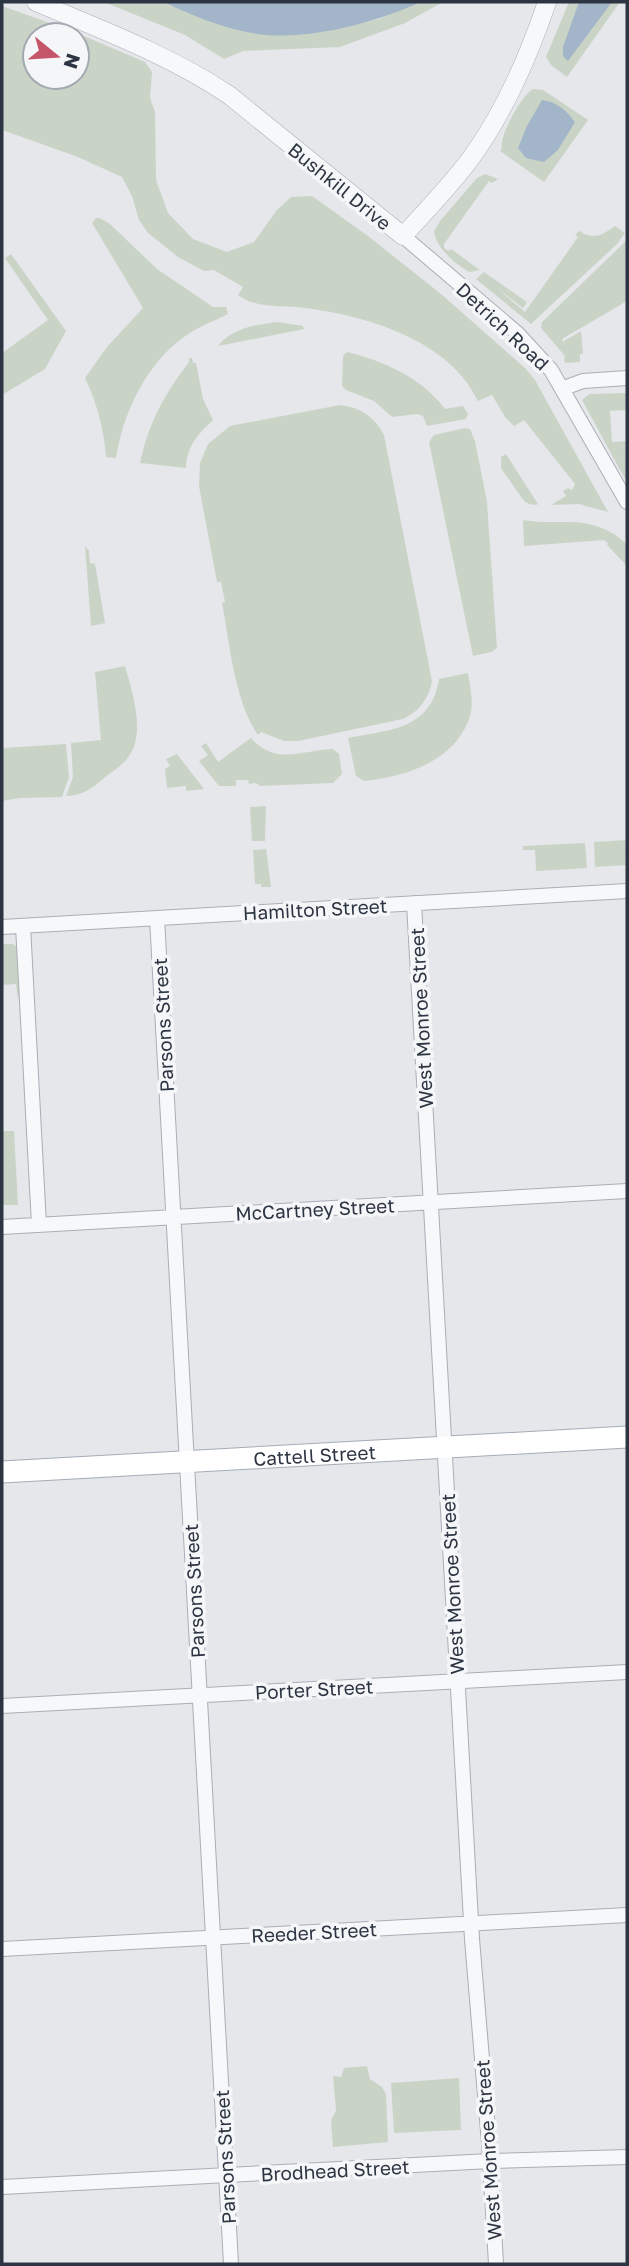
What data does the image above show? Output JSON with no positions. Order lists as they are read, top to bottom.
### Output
{
  "streets": {
    "main road": ["Cattell Street"],
    "street": [
      "Bushkill Drive",
      "Detrich Road",
      "Hamilton Street",
      "West Monroe Street",
      "Parsons Street",
      "McCartney Street",
      "Porter Street",
      "Reeder Street",
      "Brodhead Street"
    ]
  },
  "crossings": [
    ["Bushkill Drive", "Detrich Road"],
    ["Hamilton Street", "West Monroe Street"],
    ["Hamilton Street", "Parsons Street"],
    ["West Monroe Street", "McCartney Street"],
    ["West Monroe Street", "Cattell Street"],
    ["West Monroe Street", "Porter Street"],
    ["West Monroe Street", "Reeder Street"],
    ["West Monroe Street", "Brodhead Street"],
    ["Parsons Street", "McCartney Street"],
    ["Parsons Street", "Cattell Street"],
    ["Parsons Street", "Porter Street"],
    ["Parsons Street", "Reeder Street"],
    ["Parsons Street", "Brodhead Street"]
  ],
  "north": "right"
}
